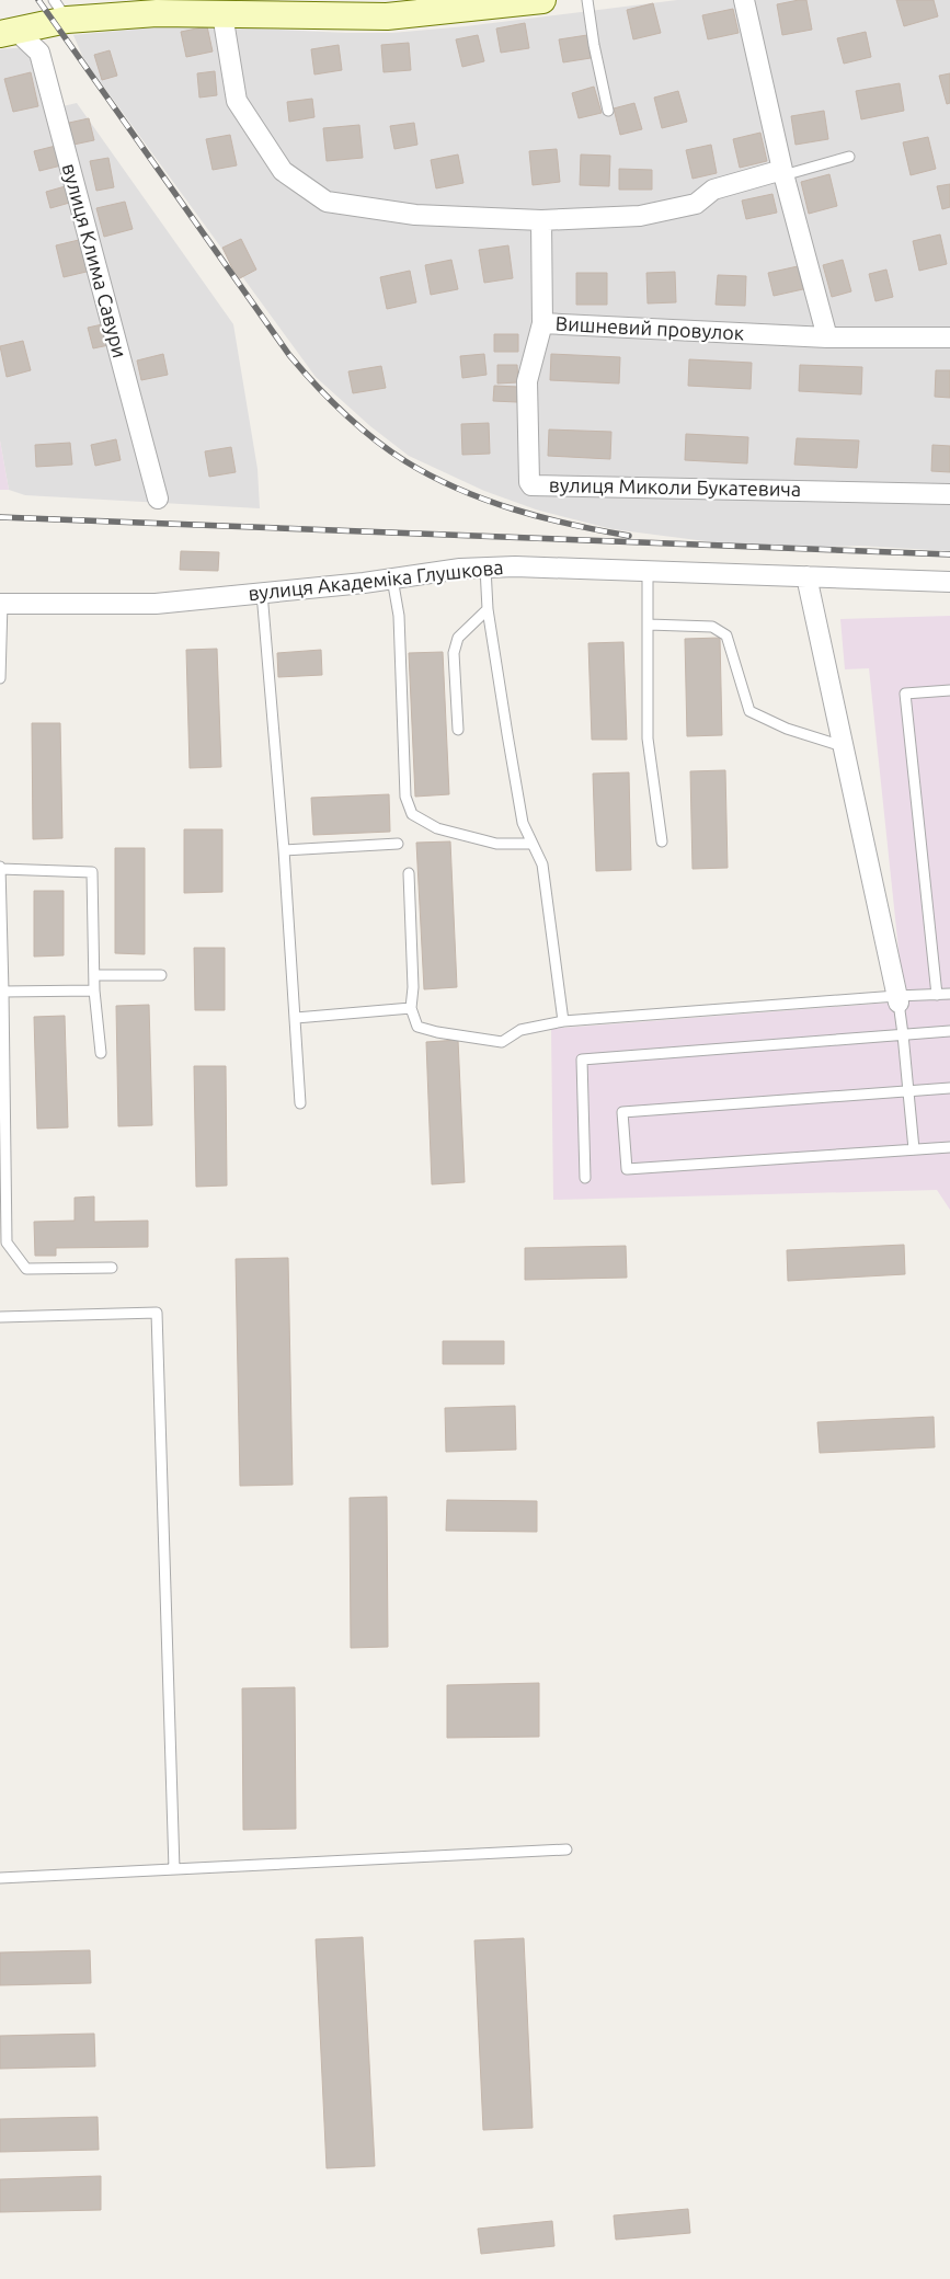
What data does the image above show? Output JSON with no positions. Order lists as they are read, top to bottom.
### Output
{
  "streets": {
    "street": [
      "вулиця Клима Савури",
      "Вишневий провулок",
      "вулиця Миколи Букатевича",
      "вулиця Академіка Глушкова"
    ]
  },
  "crossings": [
    ["Вишневий провулок", "вулиця Миколи Букатевича"]
  ]
}
